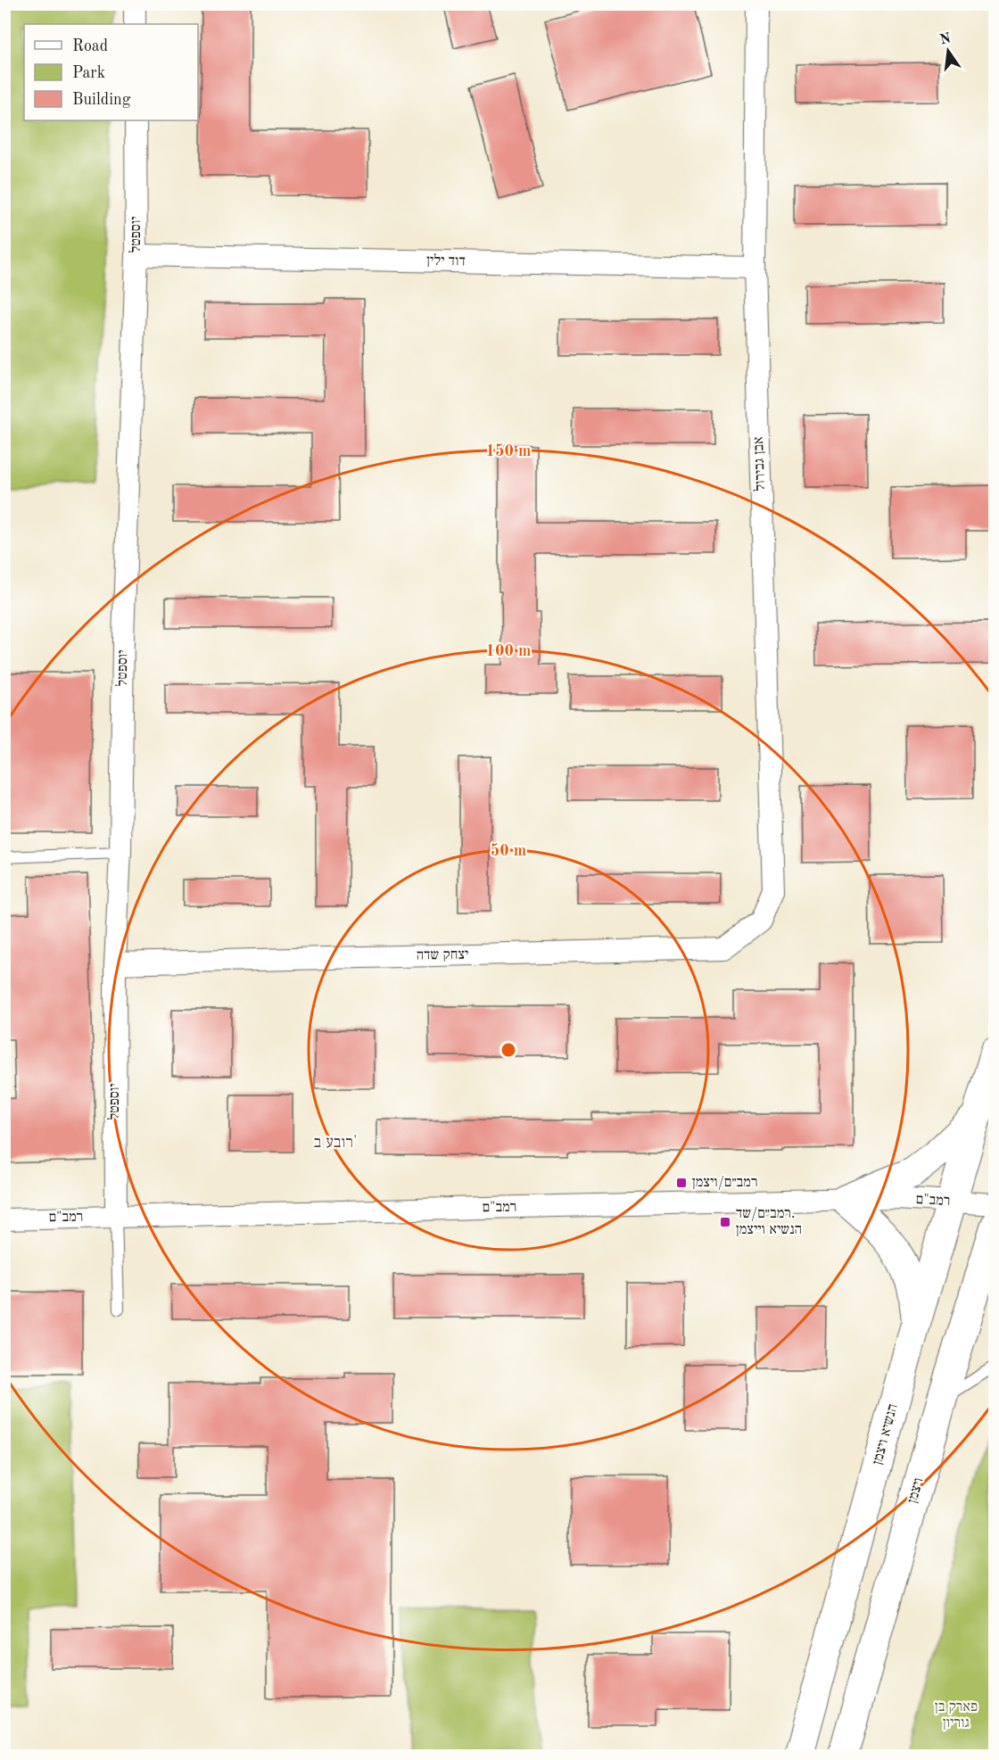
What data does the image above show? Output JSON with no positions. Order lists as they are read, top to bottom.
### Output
{
  "streets": {
    "street": [
      "יוספטל",
      "דוד ילין",
      "אבן גבירול",
      "יצחק שדה",
      "רמב\"ם",
      "הנשיא ויצמן",
      "ויצמן"
    ]
  },
  "crossings": [
    ["יוספטל", "דוד ילין"],
    ["יוספטל", "יצחק שדה"],
    ["יוספטל", "רמב\"ם"],
    ["דוד ילין", "אבן גבירול"],
    ["אבן גבירול", "יצחק שדה"],
    ["רמב\"ם", "הנשיא ויצמן"]
  ],
  "districts": ["רובע ב'"],
  "parks": ["פארק בן גוריון"],
  "places": {
    "transit": ["רמב״ם/ויצמן", "רמב״ם/שד. הנשיא וייצמן"]
  },
  "legend": ["Road", "Park", "Building"],
  "north": "top",
  "rings": ["150 m", "100 m", "50 m"]
}
